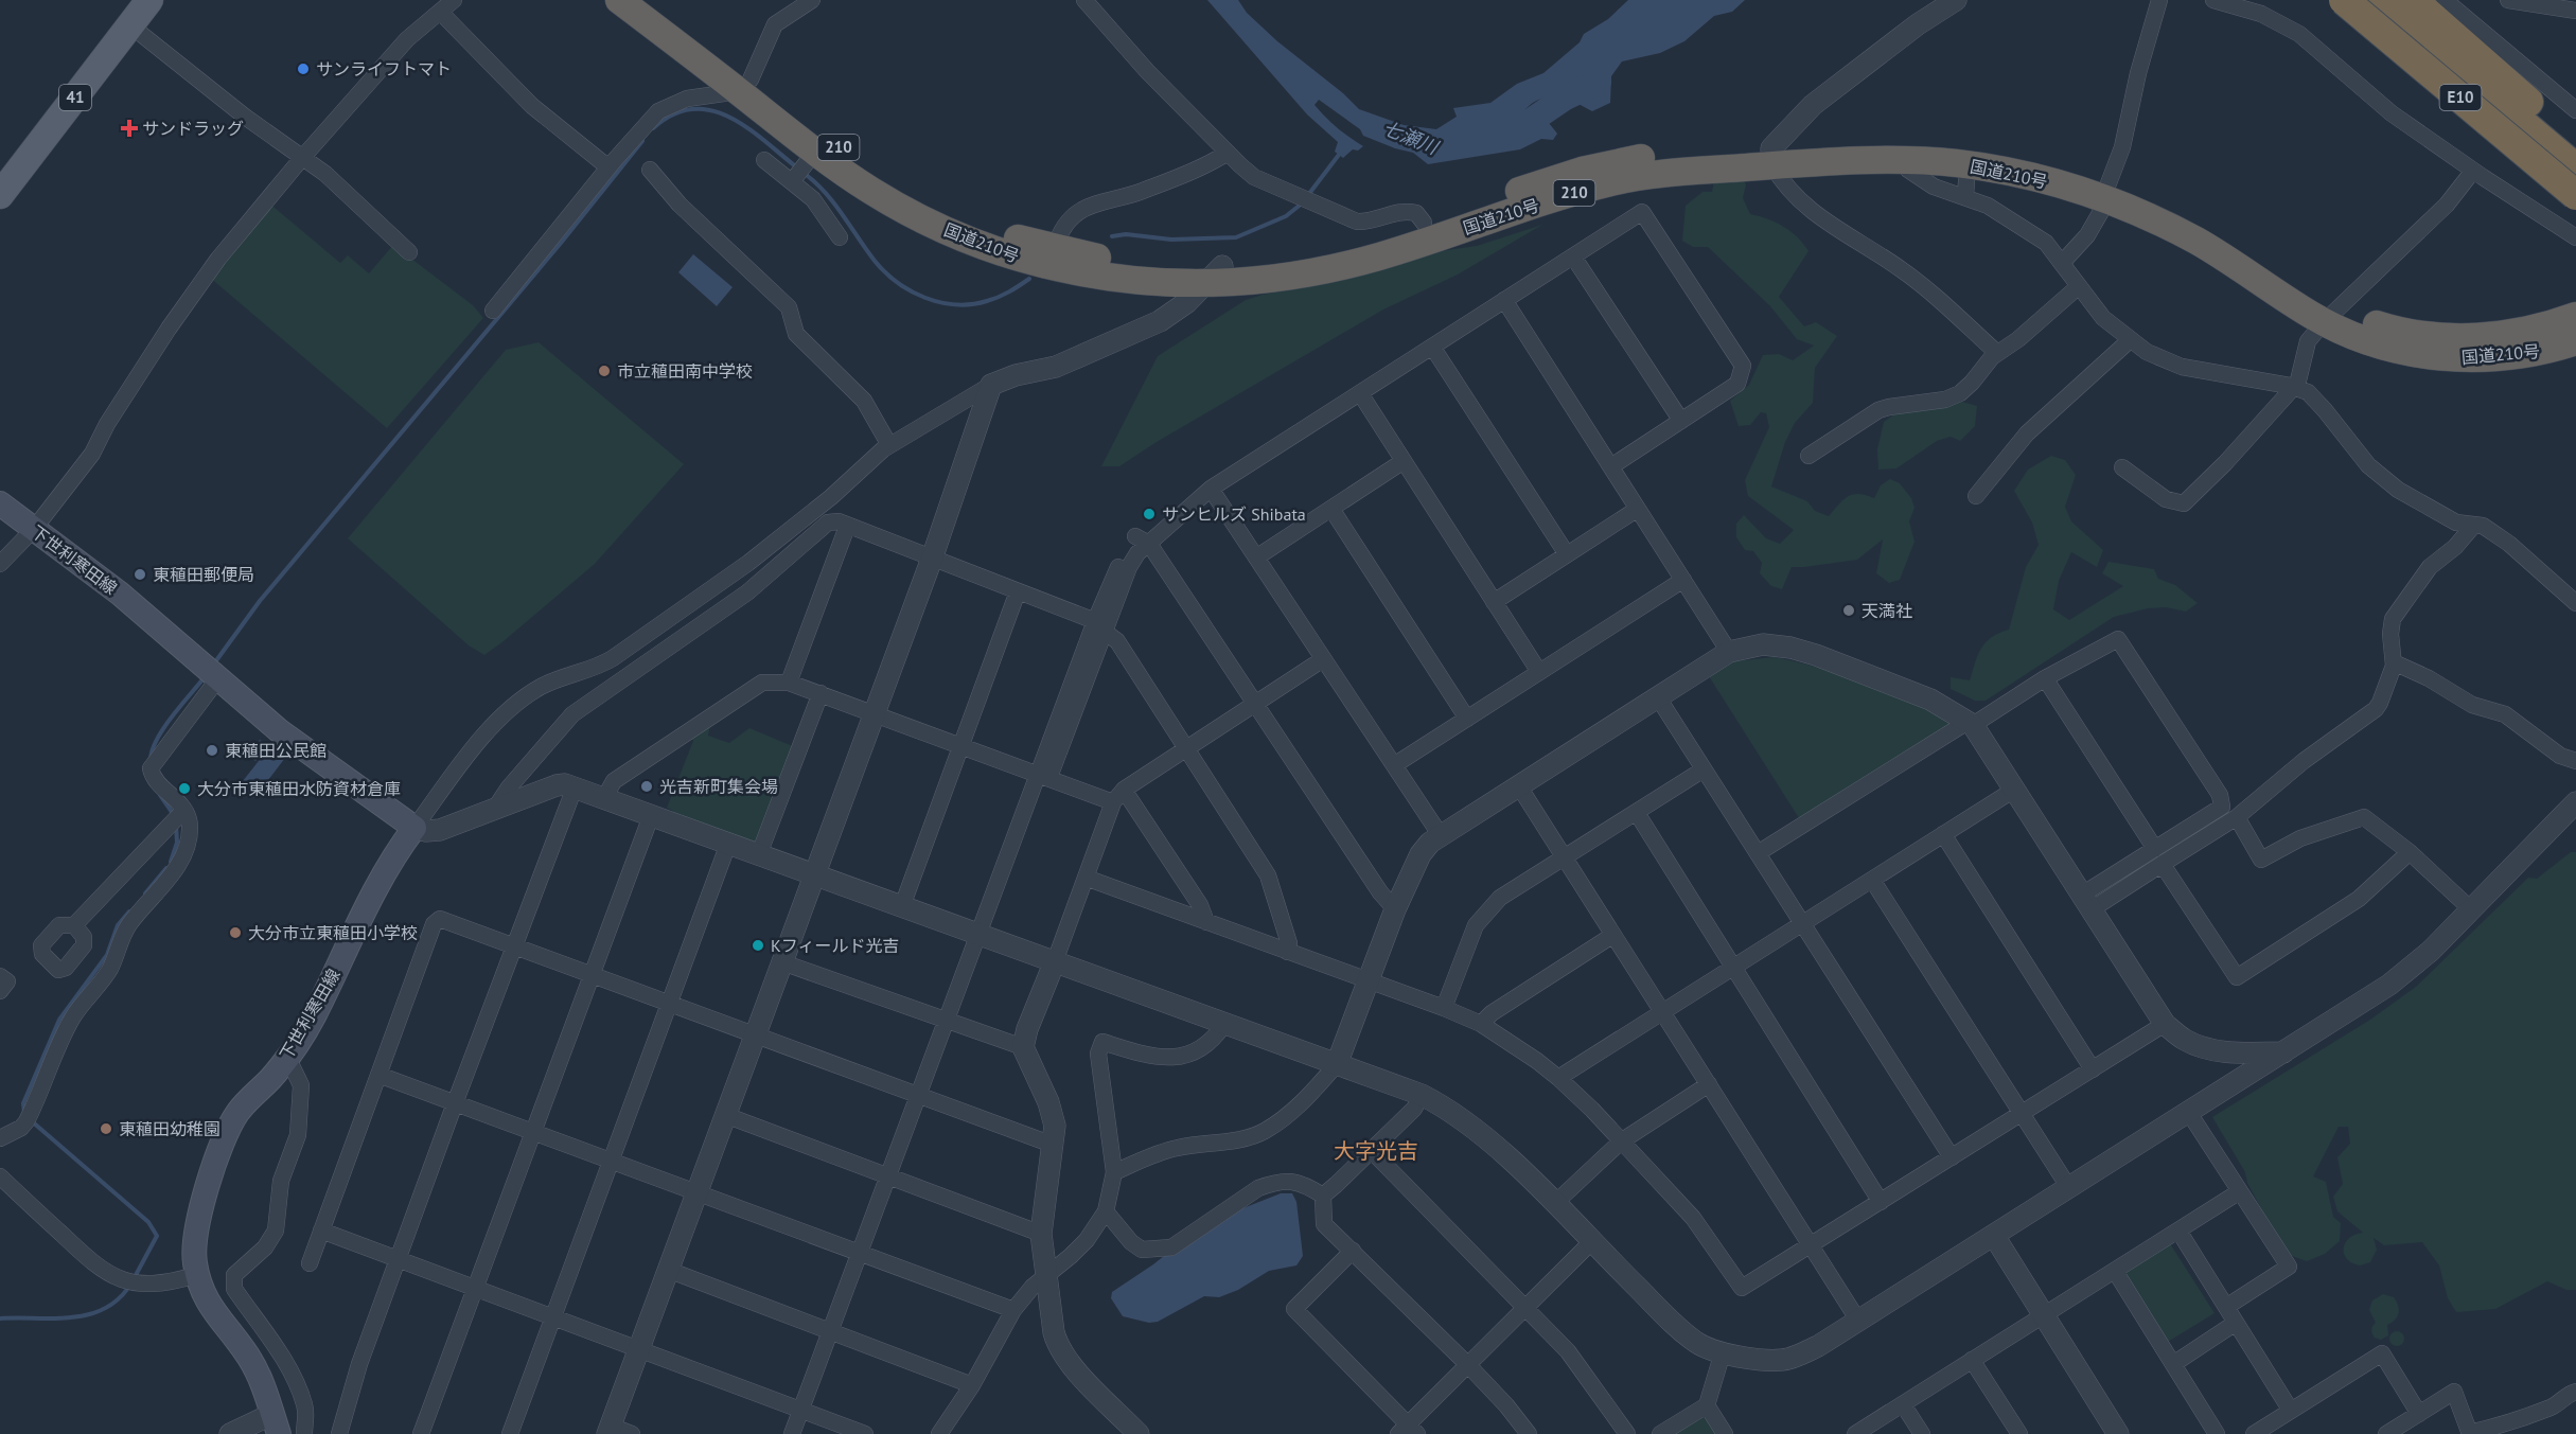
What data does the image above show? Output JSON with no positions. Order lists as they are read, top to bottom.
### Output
{
  "streets": {
    "highway": ["E10", "210", "国道210号"],
    "main road": ["41", "下世利寒田線"]
  },
  "districts": ["大字光吉"],
  "water": ["七瀬川"],
  "places": {
    "other": [
      "サンライフトマト",
      "市立稙田南中学校",
      "サンヒルズ Shibata",
      "東稙田郵便局",
      "天満社",
      "東稙田公民館",
      "光吉新町集会場",
      "大分市東稙田水防資材倉庫",
      "大分市立東稙田小学校",
      "Kフィールド光吉",
      "東稙田幼稚園"
    ],
    "health": ["サンドラッグ"]
  }
}
